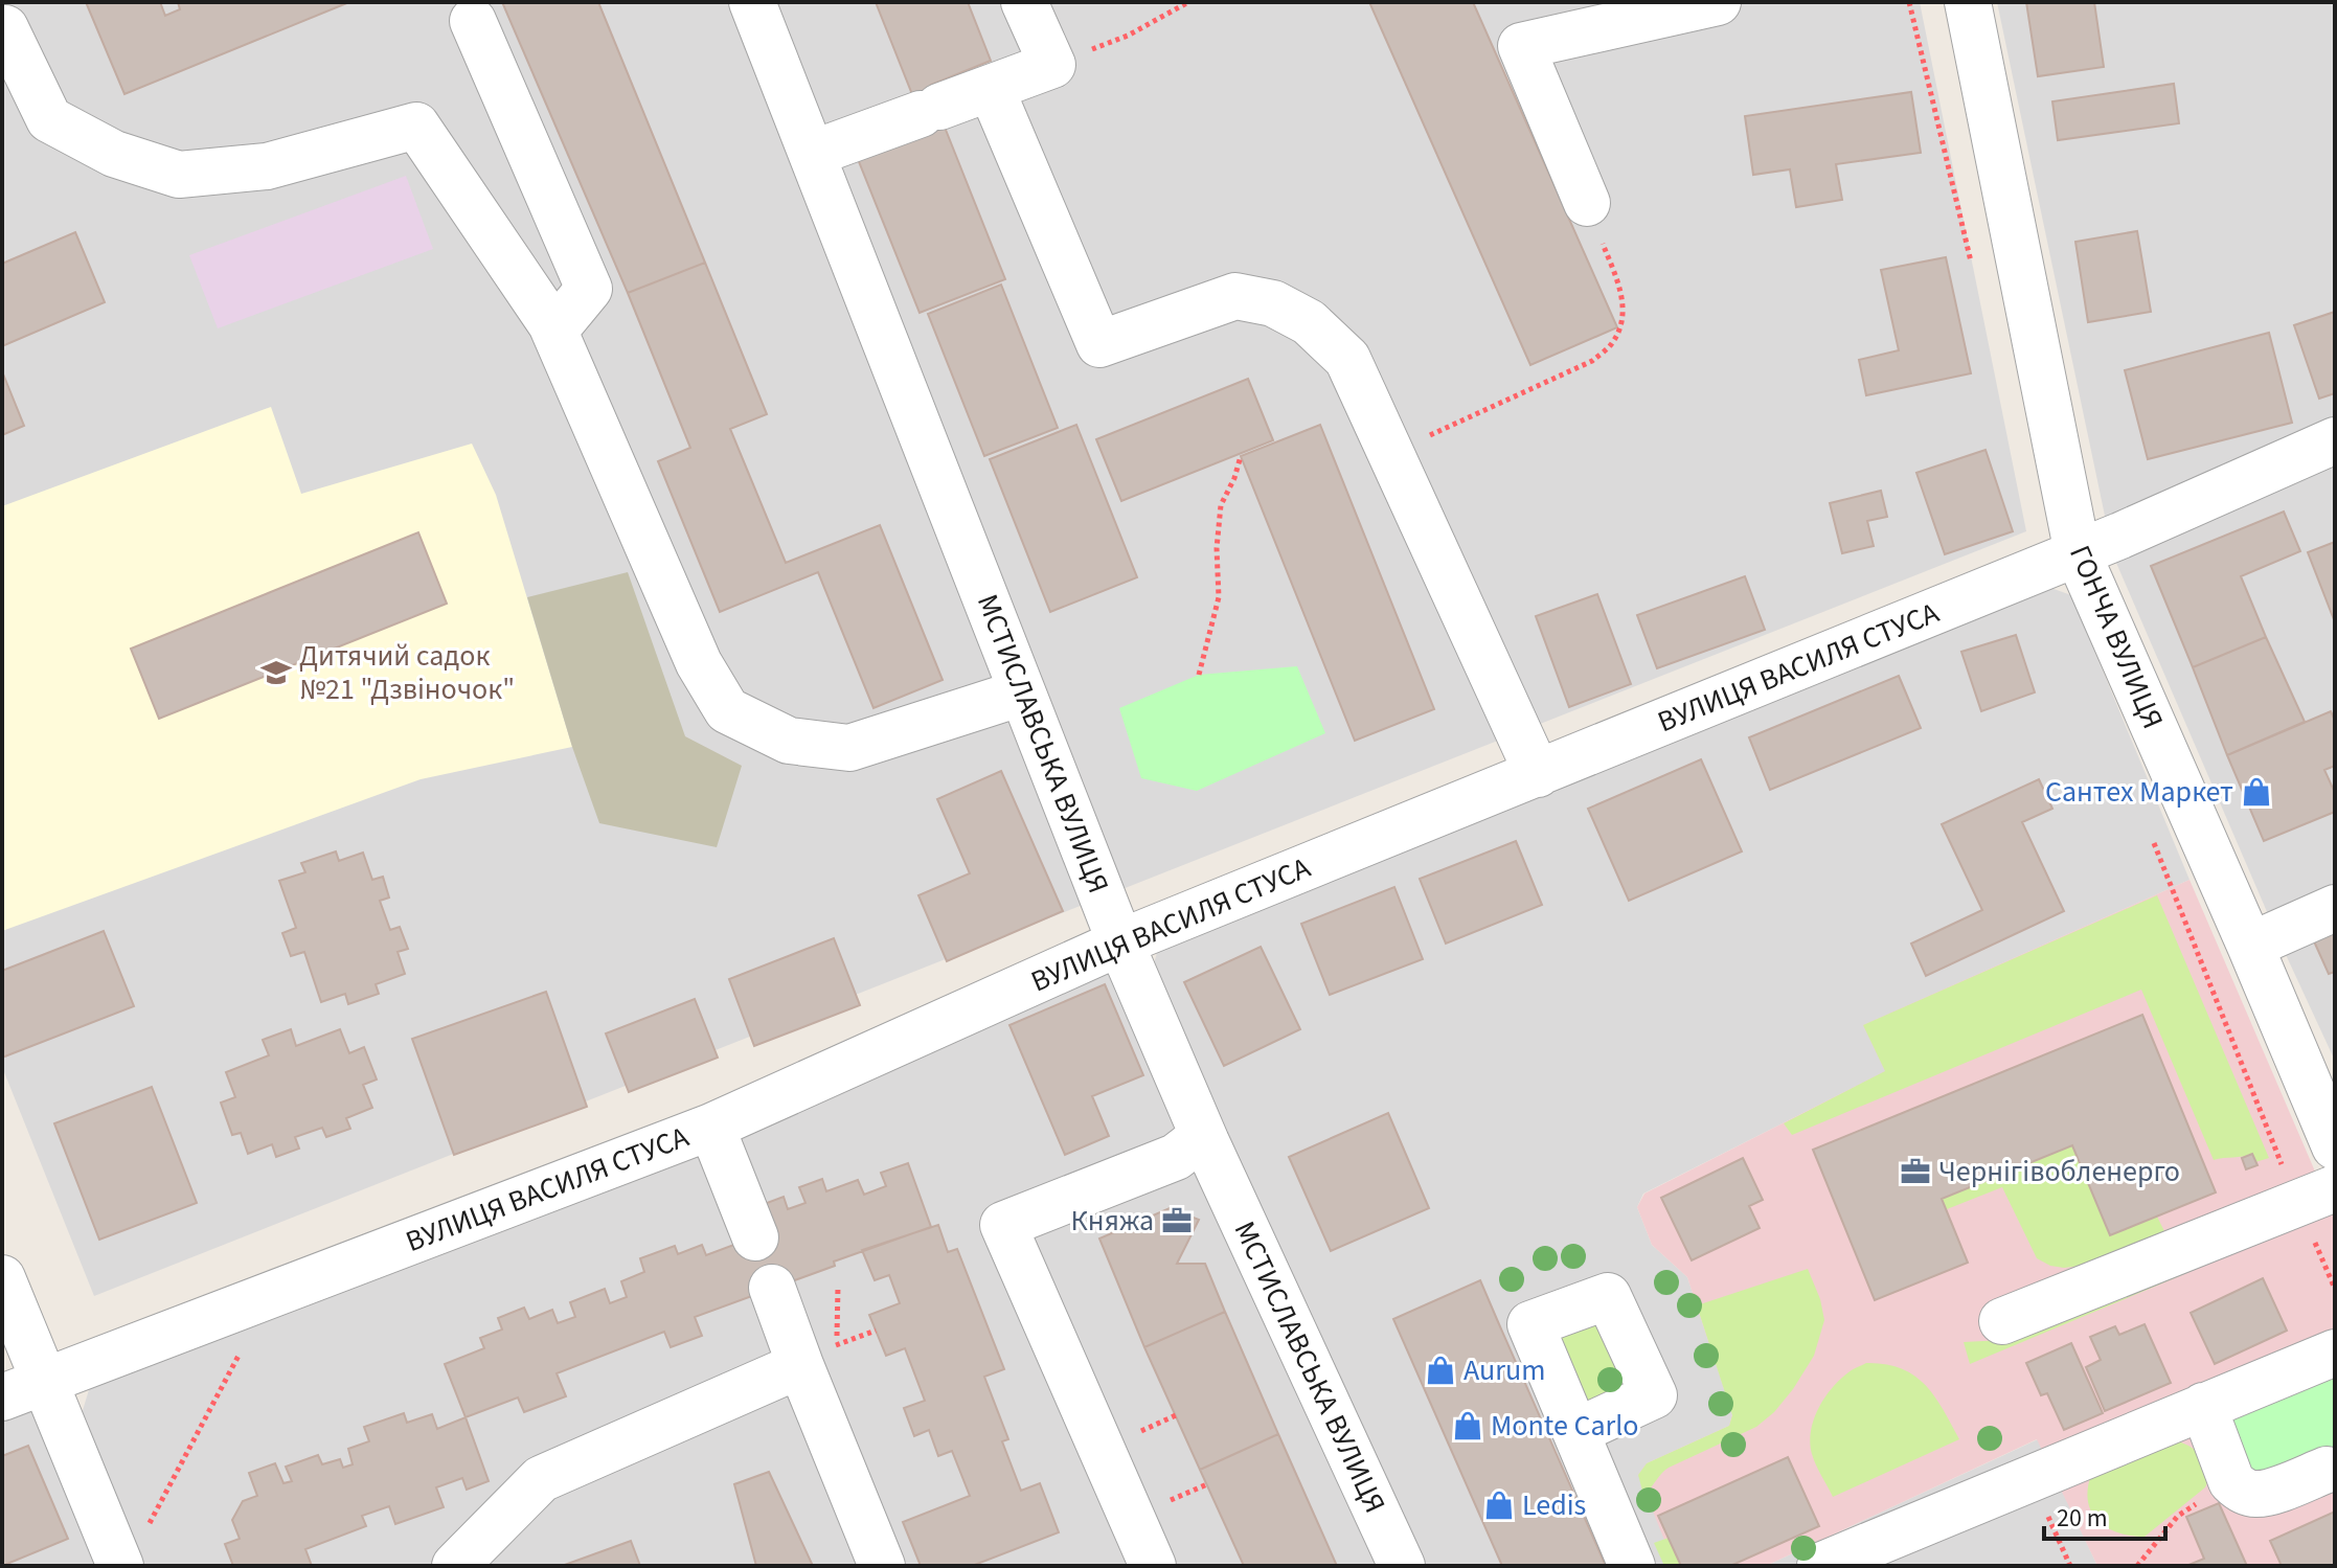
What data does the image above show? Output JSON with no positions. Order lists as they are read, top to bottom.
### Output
{
  "streets": {
    "street": ["ГОНЧА ВУЛИЦЯ", "ВУЛИЦЯ ВАСИЛЯ СТУСА", "МСТИСЛАВСЬКА ВУЛИЦЯ"]
  },
  "crossings": [
    ["ГОНЧА ВУЛИЦЯ", "ВУЛИЦЯ ВАСИЛЯ СТУСА"],
    ["ВУЛИЦЯ ВАСИЛЯ СТУСА", "МСТИСЛАВСЬКА ВУЛИЦЯ"]
  ],
  "places": {
    "school or university": ["Дитячий садок №21 \"Дзвіночок\""],
    "shop": [
      "Сантех Маркет",
      "Aurum",
      "Monte Carlo",
      "Ledis"
    ],
    "office": ["Чернігівобленерго", "Княжа"]
  },
  "scale_bar": "20 m"
}
